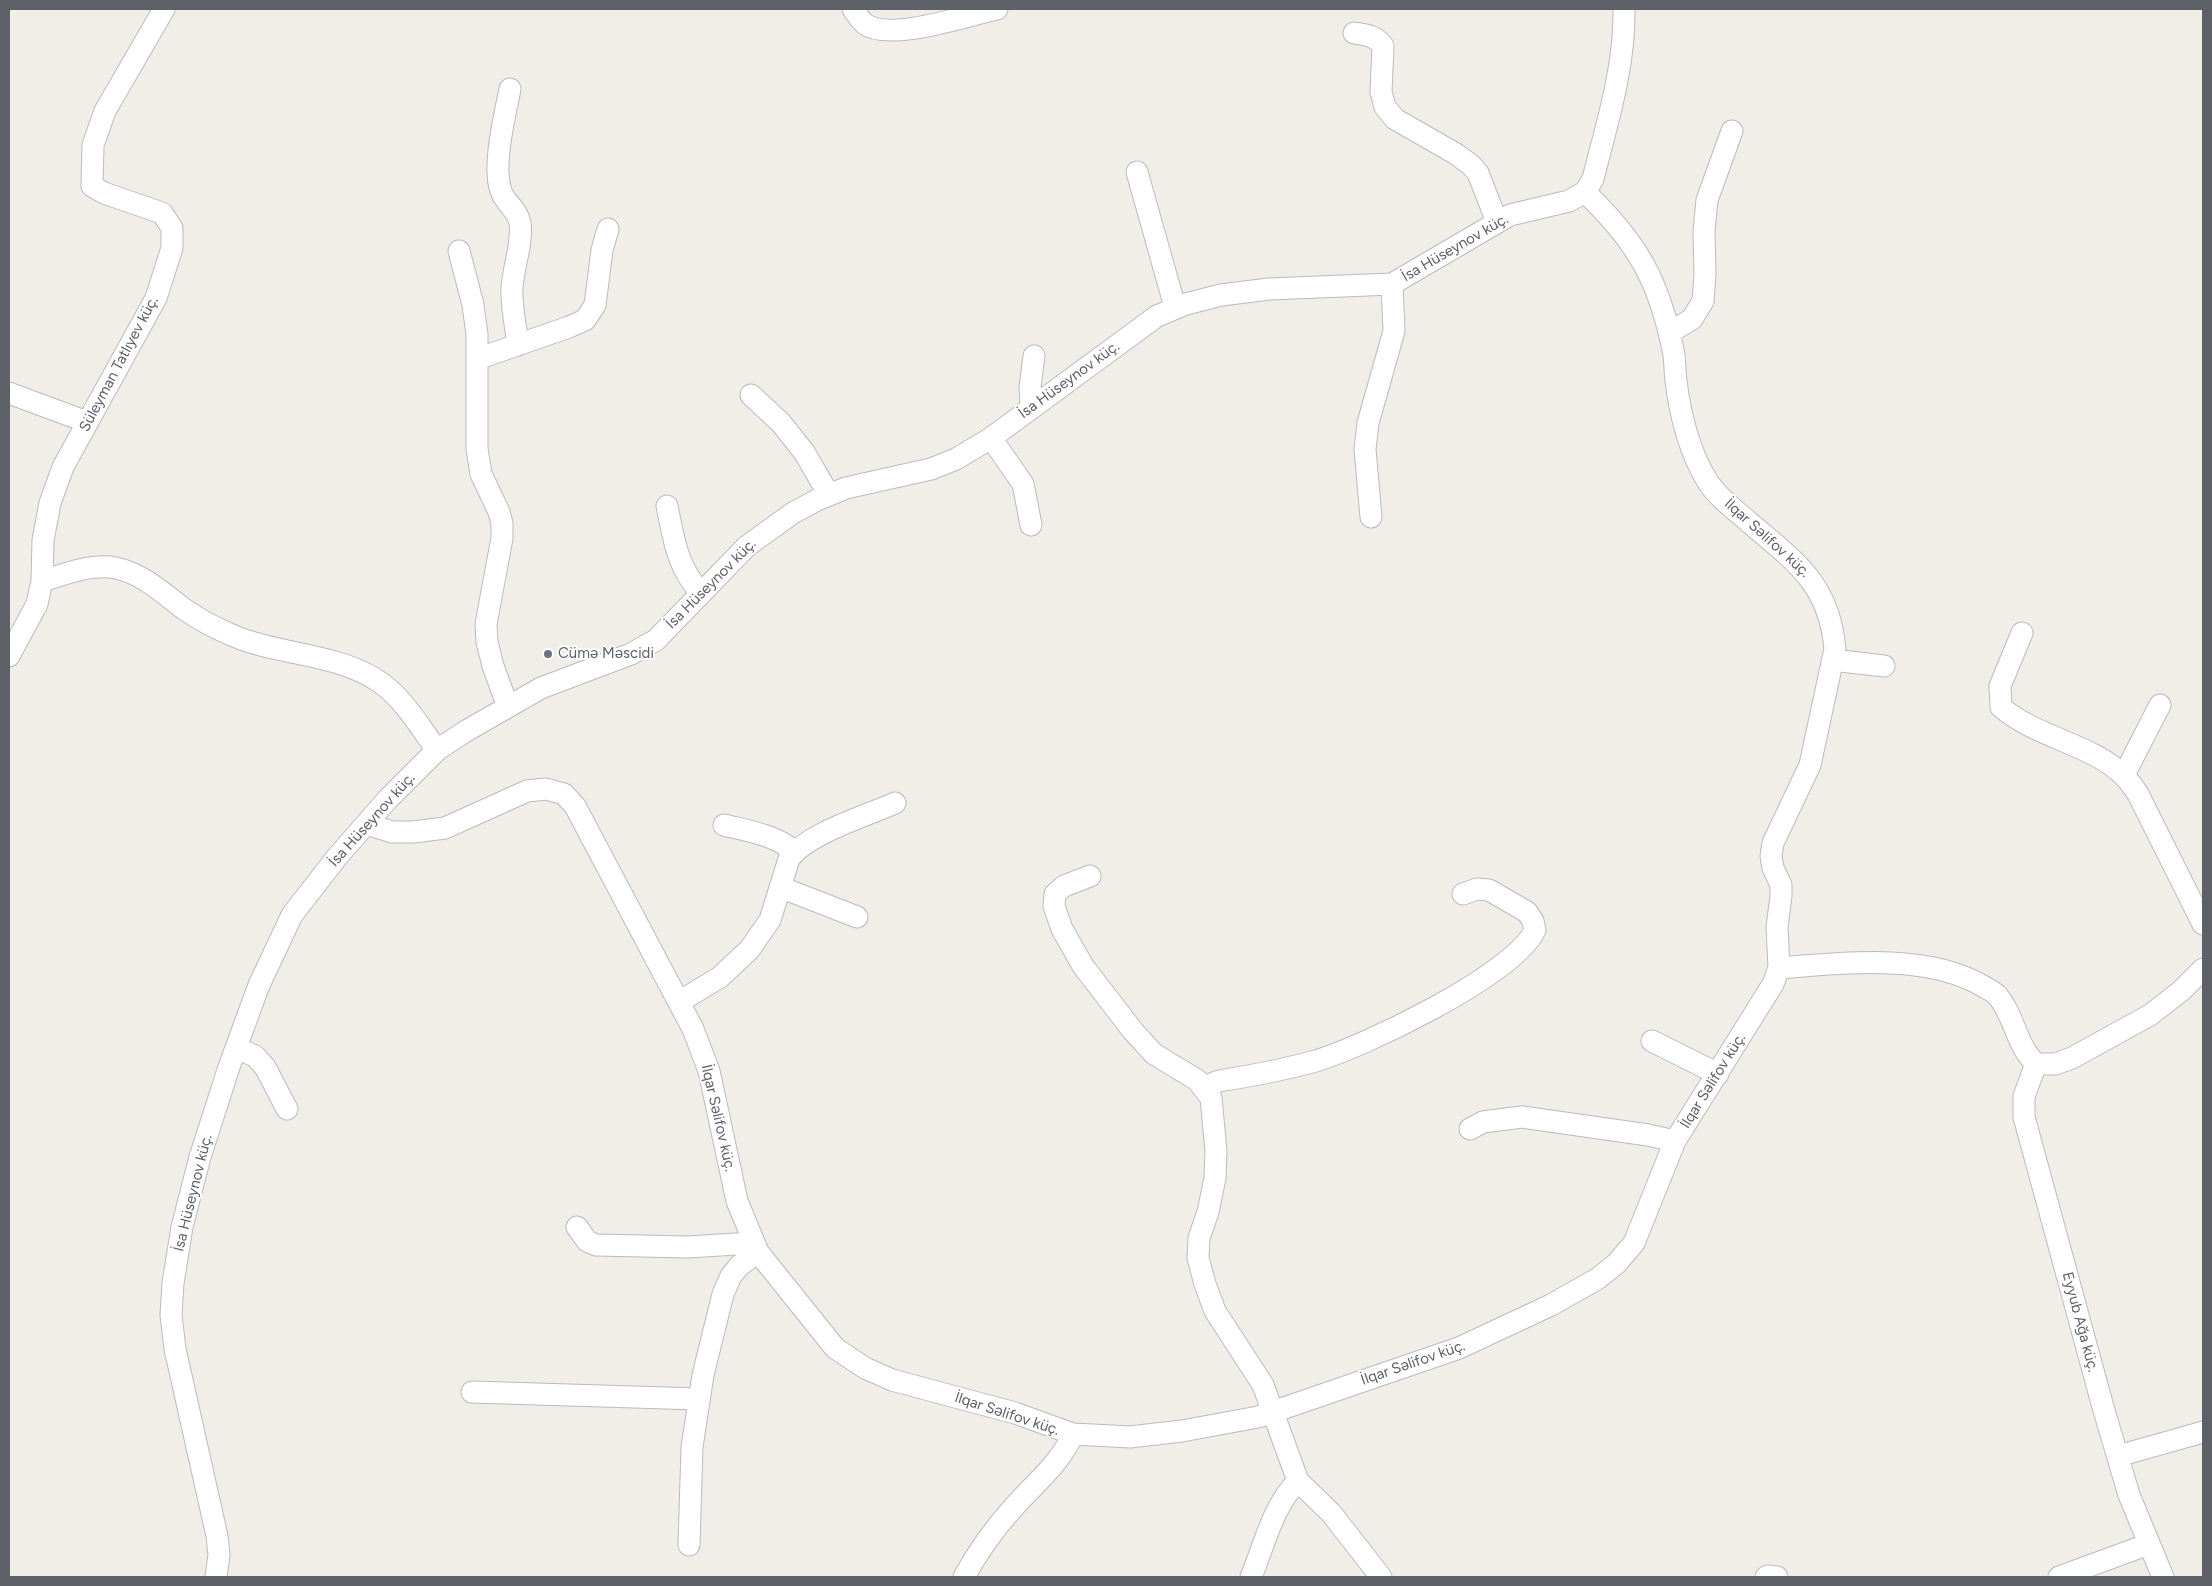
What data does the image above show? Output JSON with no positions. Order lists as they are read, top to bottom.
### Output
{
  "streets": {
    "street": [
      "İsa Hüseynov küç.",
      "Süleyman Tatlıyev küç.",
      "İlqar Səlifov küç.",
      "Eyyub Ağa küç."
    ]
  },
  "crossings": [
    ["İsa Hüseynov küç.", "İlqar Səlifov küç."]
  ],
  "places": ["Cümə Məscidi"]
}
